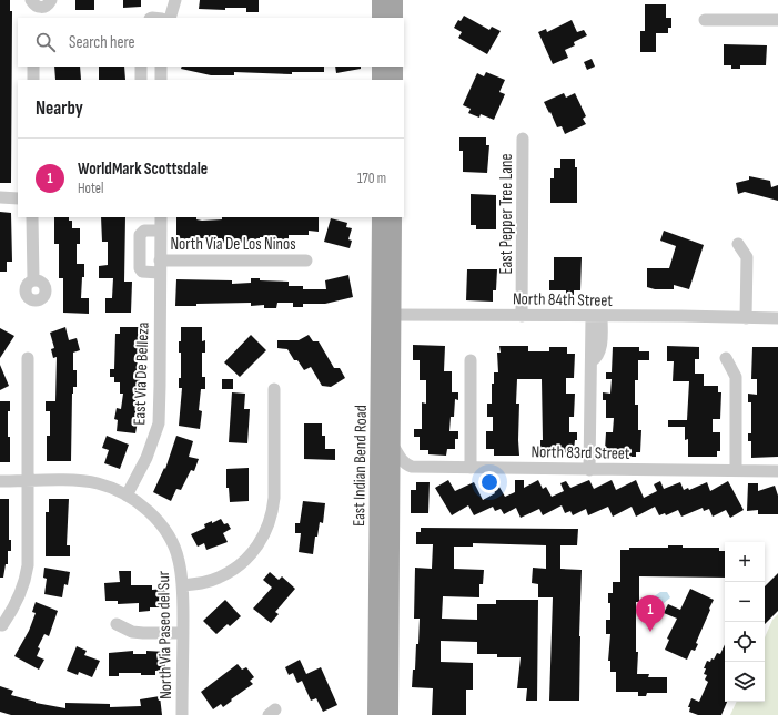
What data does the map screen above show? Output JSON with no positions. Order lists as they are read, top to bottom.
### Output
{
  "streets": {
    "main road": ["East Indian Bend Road"],
    "street": [
      "East Pepper Tree Lane",
      "North Via De Los Ninos",
      "North 84th Street",
      "East Via De Belleza",
      "North 83rd Street",
      "North Via Paseo del Sur"
    ]
  },
  "crossings": [
    ["East Pepper Tree Lane", "North 84th Street"],
    ["North Via De Los Ninos", "East Via De Belleza"],
    ["North 84th Street", "East Indian Bend Road"],
    ["East Via De Belleza", "North Via Paseo del Sur"],
    ["North 83rd Street", "East Indian Bend Road"]
  ],
  "page": {
    "search": "Search here",
    "heading": "Nearby",
    "list": [
      {
        "mark": "1",
        "name": "WorldMark Scottsdale",
        "note": "Hotel",
        "value": "170 m"
      }
    ],
    "map_buttons": ["+", "−"],
    "pins": "1"
  }
}
